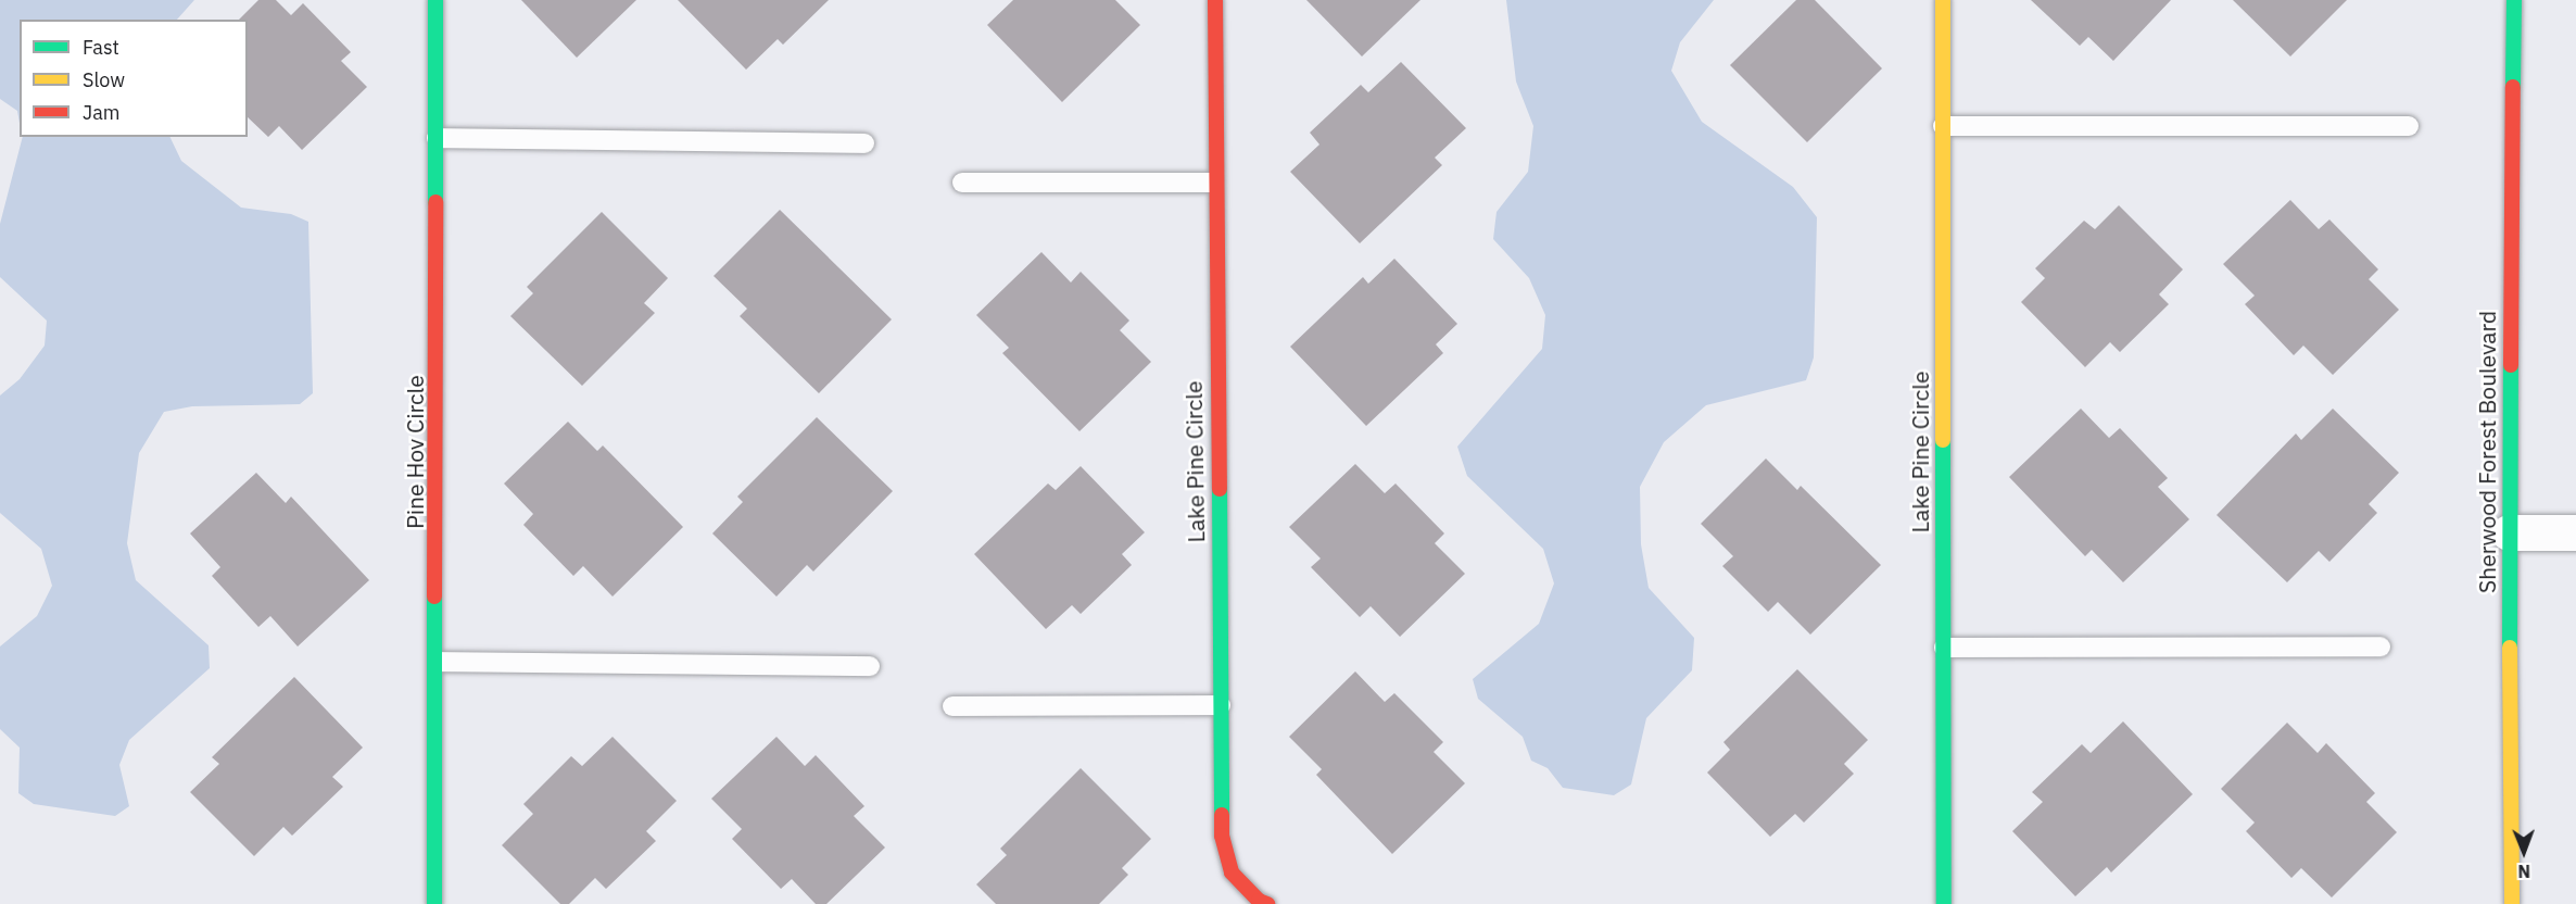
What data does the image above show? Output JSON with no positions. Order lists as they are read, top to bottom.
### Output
{
  "streets": {
    "street": ["Pine Hov Circle", "Lake Pine Circle", "Sherwood Forest Boulevard"]
  },
  "legend": ["Fast", "Slow", "Jam"],
  "north": "bottom"
}
